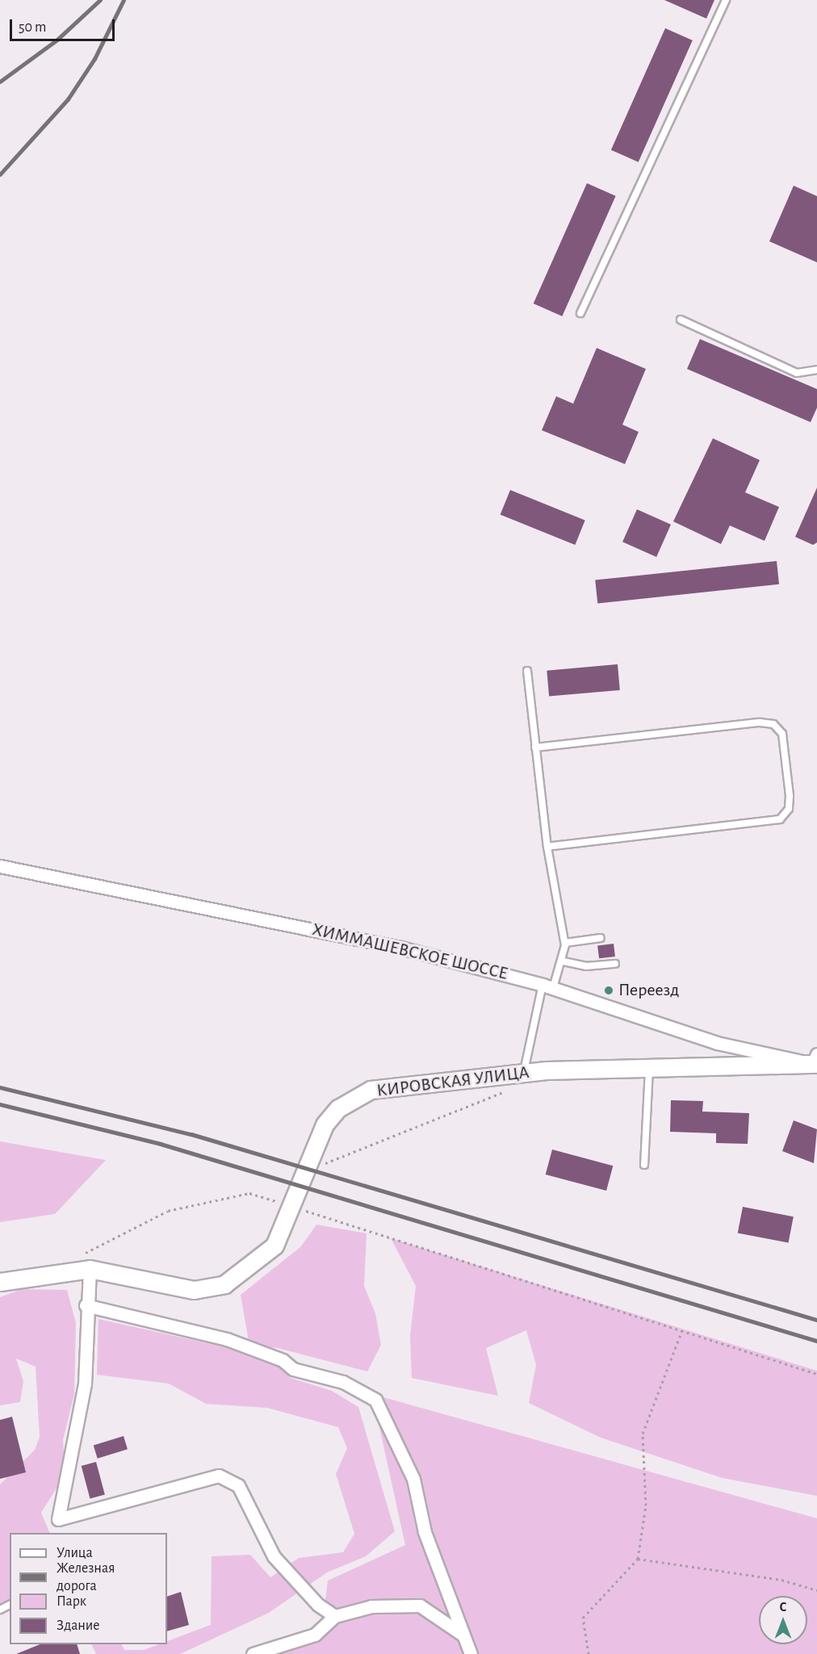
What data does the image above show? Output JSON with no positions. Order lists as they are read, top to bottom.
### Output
{
  "streets": {
    "main road": ["КИРОВСКАЯ УЛИЦА"],
    "street": ["ХИММАШЕВСКОЕ ШОССЕ"]
  },
  "crossings": [
    ["ХИММАШЕВСКОЕ ШОССЕ", "КИРОВСКАЯ УЛИЦА"]
  ],
  "places": ["Переезд"],
  "legend": [
    "Улица",
    "Железная дорога",
    "Парк",
    "Здание"
  ],
  "scale_bar": "50 m",
  "north": "top"
}
